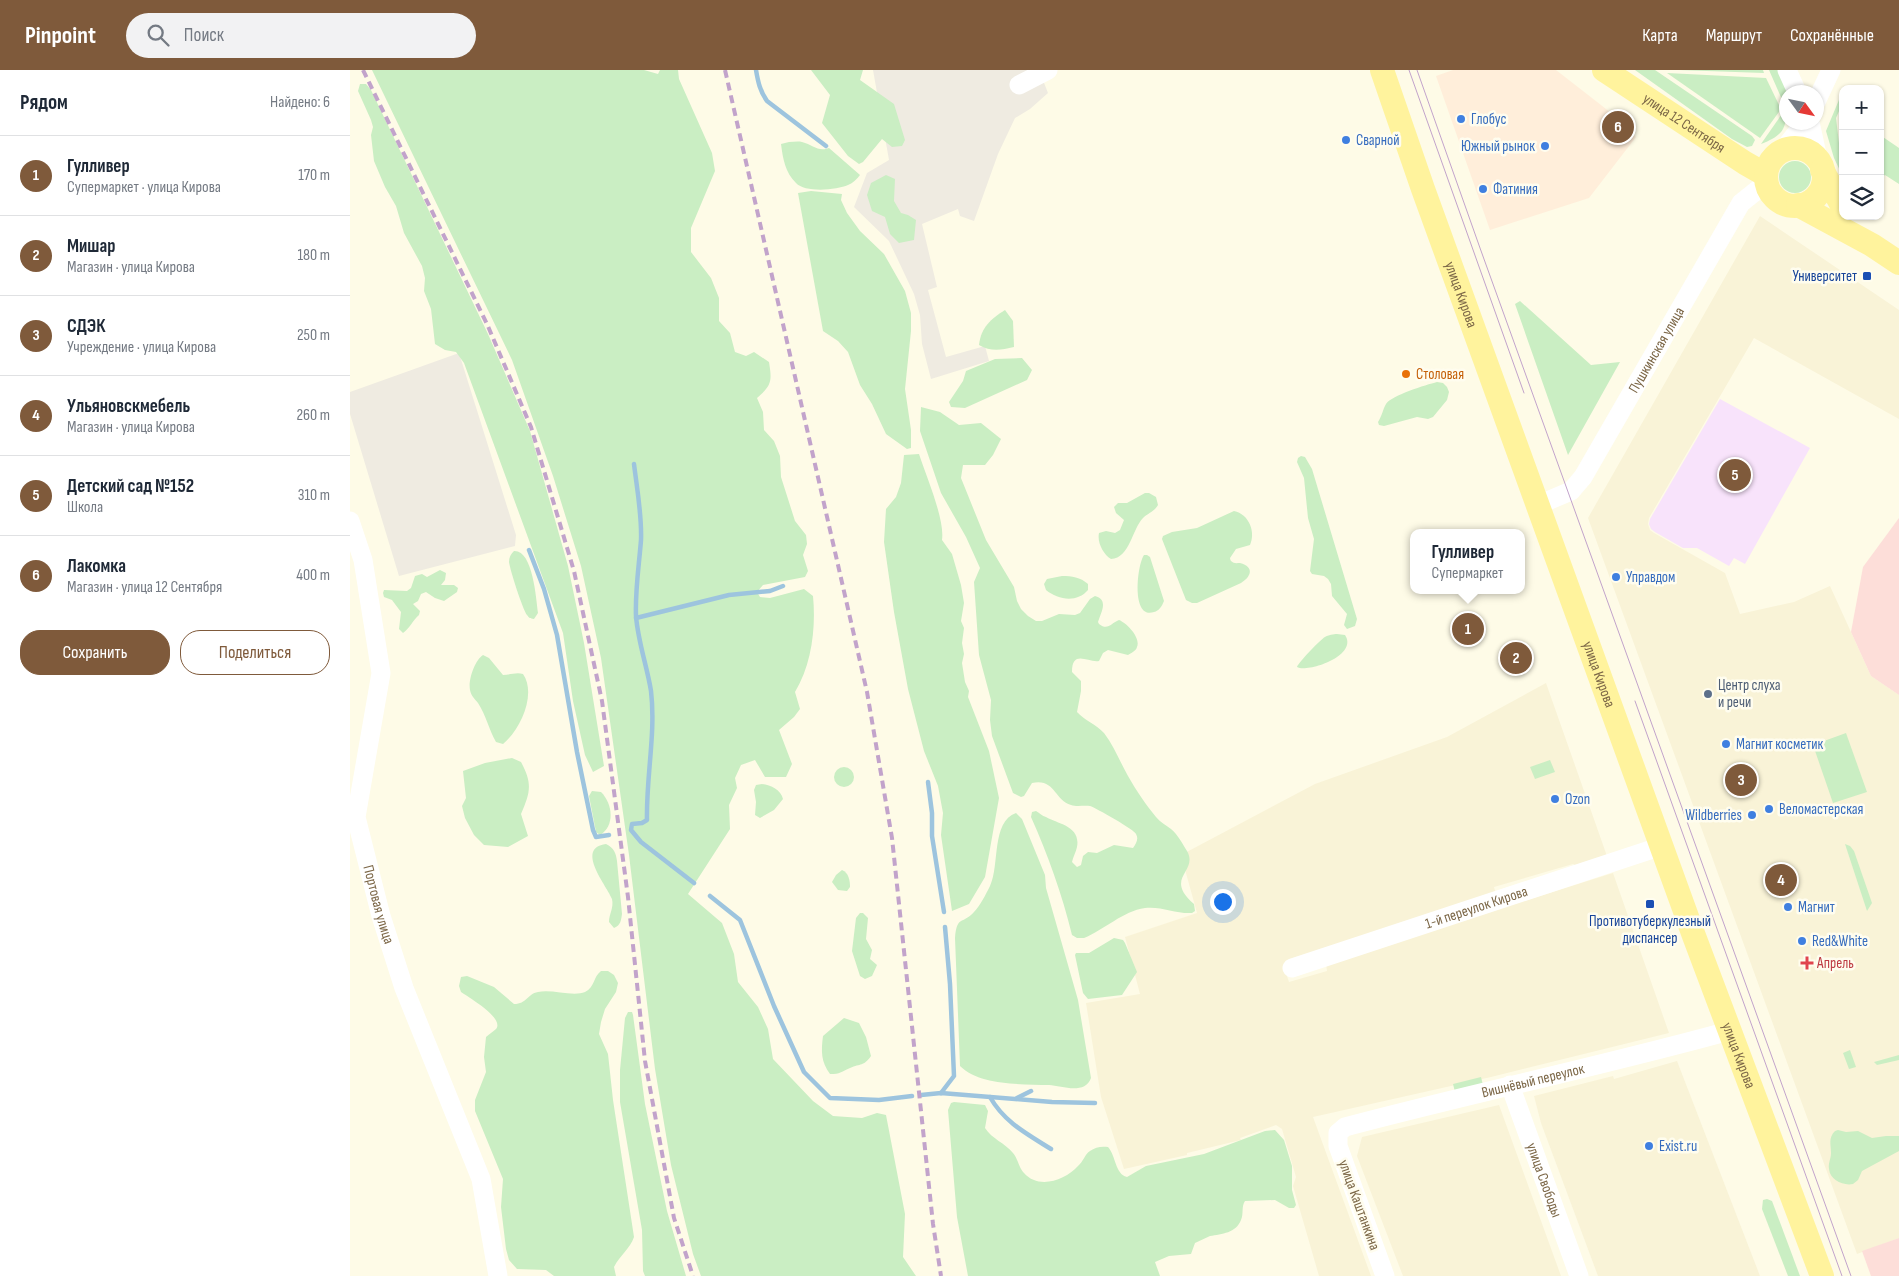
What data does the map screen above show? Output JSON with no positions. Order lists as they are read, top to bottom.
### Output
{
  "streets": {
    "main road": ["улица 12 Сентября", "улица Кирова"],
    "street": [
      "Пушкинская улица",
      "Портовая улица",
      "1-й переулок Кирова",
      "Вишнёвый переулок",
      "улица Свободы",
      "улица Каштанкина"
    ]
  },
  "crossings": [
    ["улица 12 Сентября", "Пушкинская улица"],
    ["улица Кирова", "Пушкинская улица"],
    ["улица Кирова", "1-й переулок Кирова"],
    ["улица Кирова", "Вишнёвый переулок"],
    ["Вишнёвый переулок", "улица Свободы"],
    ["Вишнёвый переулок", "улица Каштанкина"]
  ],
  "places": {
    "other": [
      "Глобус",
      "Сварной",
      "Южный рынок",
      "Фатиния",
      "Столовая",
      "Управдом",
      "Центр слуха и речи",
      "Магнит косметик",
      "Ozon",
      "Веломастерская",
      "Wildberries",
      "Магнит",
      "Red&White",
      "Exist.ru"
    ],
    "transit": ["Университет", "Противотуберкулезный диспансер"],
    "health": ["Апрель"]
  },
  "north": "bottom right",
  "page": {
    "header": "Pinpoint",
    "search": "Поиск",
    "nav": ["Карта", "Маршрут", "Сохранённые"],
    "heading": ["Рядом", "Найдено: 6"],
    "map_buttons": ["+", "−"],
    "pins": [
      "6",
      "5",
      "1",
      "2",
      "3",
      "4"
    ],
    "list": [
      {
        "mark": "1",
        "name": "Гулливер",
        "note": "Супермаркет · улица Кирова",
        "value": "170 m"
      },
      {
        "mark": "2",
        "name": "Мишар",
        "note": "Магазин · улица Кирова",
        "value": "180 m"
      },
      {
        "mark": "3",
        "name": "СДЭК",
        "note": "Учреждение · улица Кирова",
        "value": "250 m"
      },
      {
        "mark": "4",
        "name": "Ульяновскмебель",
        "note": "Магазин · улица Кирова",
        "value": "260 m"
      },
      {
        "mark": "5",
        "name": "Детский сад №152",
        "note": "Школа",
        "value": "310 m"
      },
      {
        "mark": "6",
        "name": "Лакомка",
        "note": "Магазин · улица 12 Сентября",
        "value": "400 m"
      }
    ],
    "popup": ["Гулливер", "Супермаркет"],
    "buttons": ["Сохранить", "Поделиться"]
  }
}
